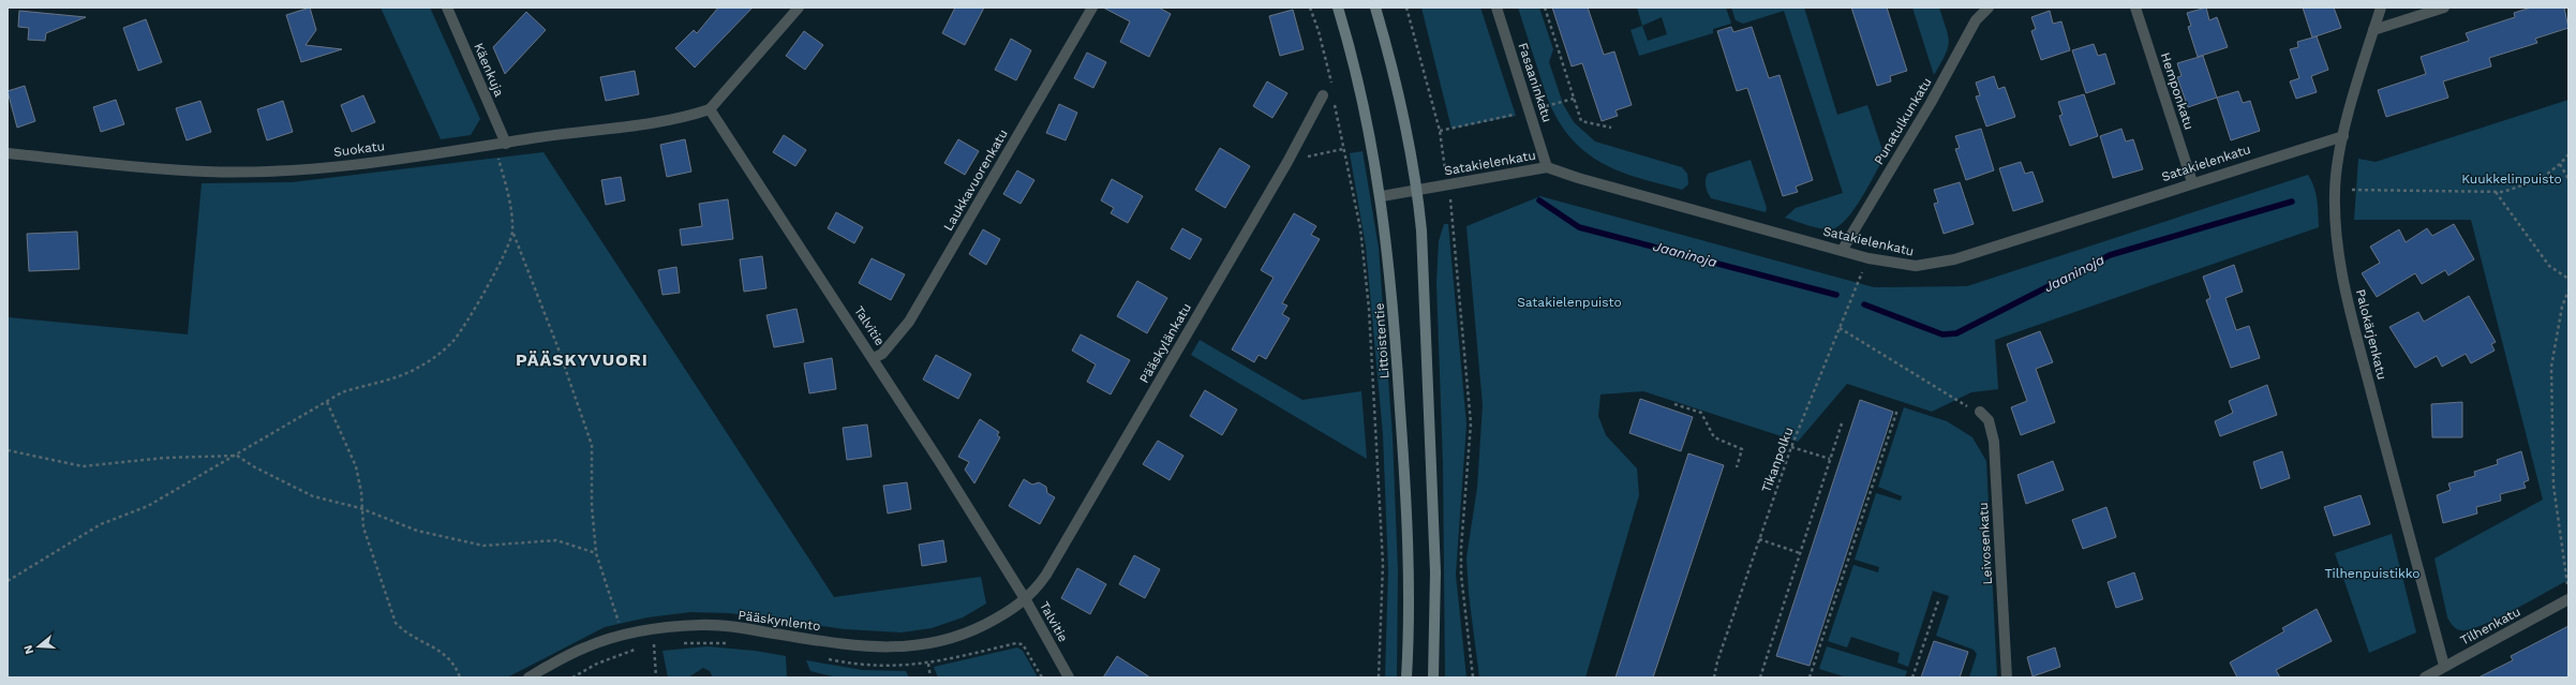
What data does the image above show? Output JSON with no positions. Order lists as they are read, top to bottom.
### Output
{
  "streets": {
    "main road": ["Littoistentie"],
    "street": [
      "Käenkuja",
      "Fasaaninkatu",
      "Hemponkatu",
      "Punatulkunkatu",
      "Suokatu",
      "Satakielenkatu",
      "Laukkavuorenkatu",
      "Talvitie",
      "Palokärjenkatu",
      "Pääskylänkatu",
      "Leivosenkatu",
      "Pääskynlento",
      "Tilhenkatu"
    ],
    "path": ["Tikanpolku"]
  },
  "crossings": [
    ["Käenkuja", "Suokatu"],
    ["Fasaaninkatu", "Satakielenkatu"],
    ["Hemponkatu", "Satakielenkatu"],
    ["Punatulkunkatu", "Satakielenkatu"],
    ["Suokatu", "Talvitie"],
    ["Satakielenkatu", "Palokärjenkatu"],
    ["Satakielenkatu", "Littoistentie"],
    ["Laukkavuorenkatu", "Talvitie"],
    ["Talvitie", "Pääskylänkatu"],
    ["Talvitie", "Pääskynlento"],
    ["Palokärjenkatu", "Tilhenkatu"],
    ["Pääskylänkatu", "Pääskynlento"]
  ],
  "districts": ["PÄÄSKYVUORI"],
  "water": ["Jaaninoja"],
  "parks": ["Kuukkelinpuisto", "Satakielenpuisto", "Tilhenpuistikko"],
  "north": "left"
}
